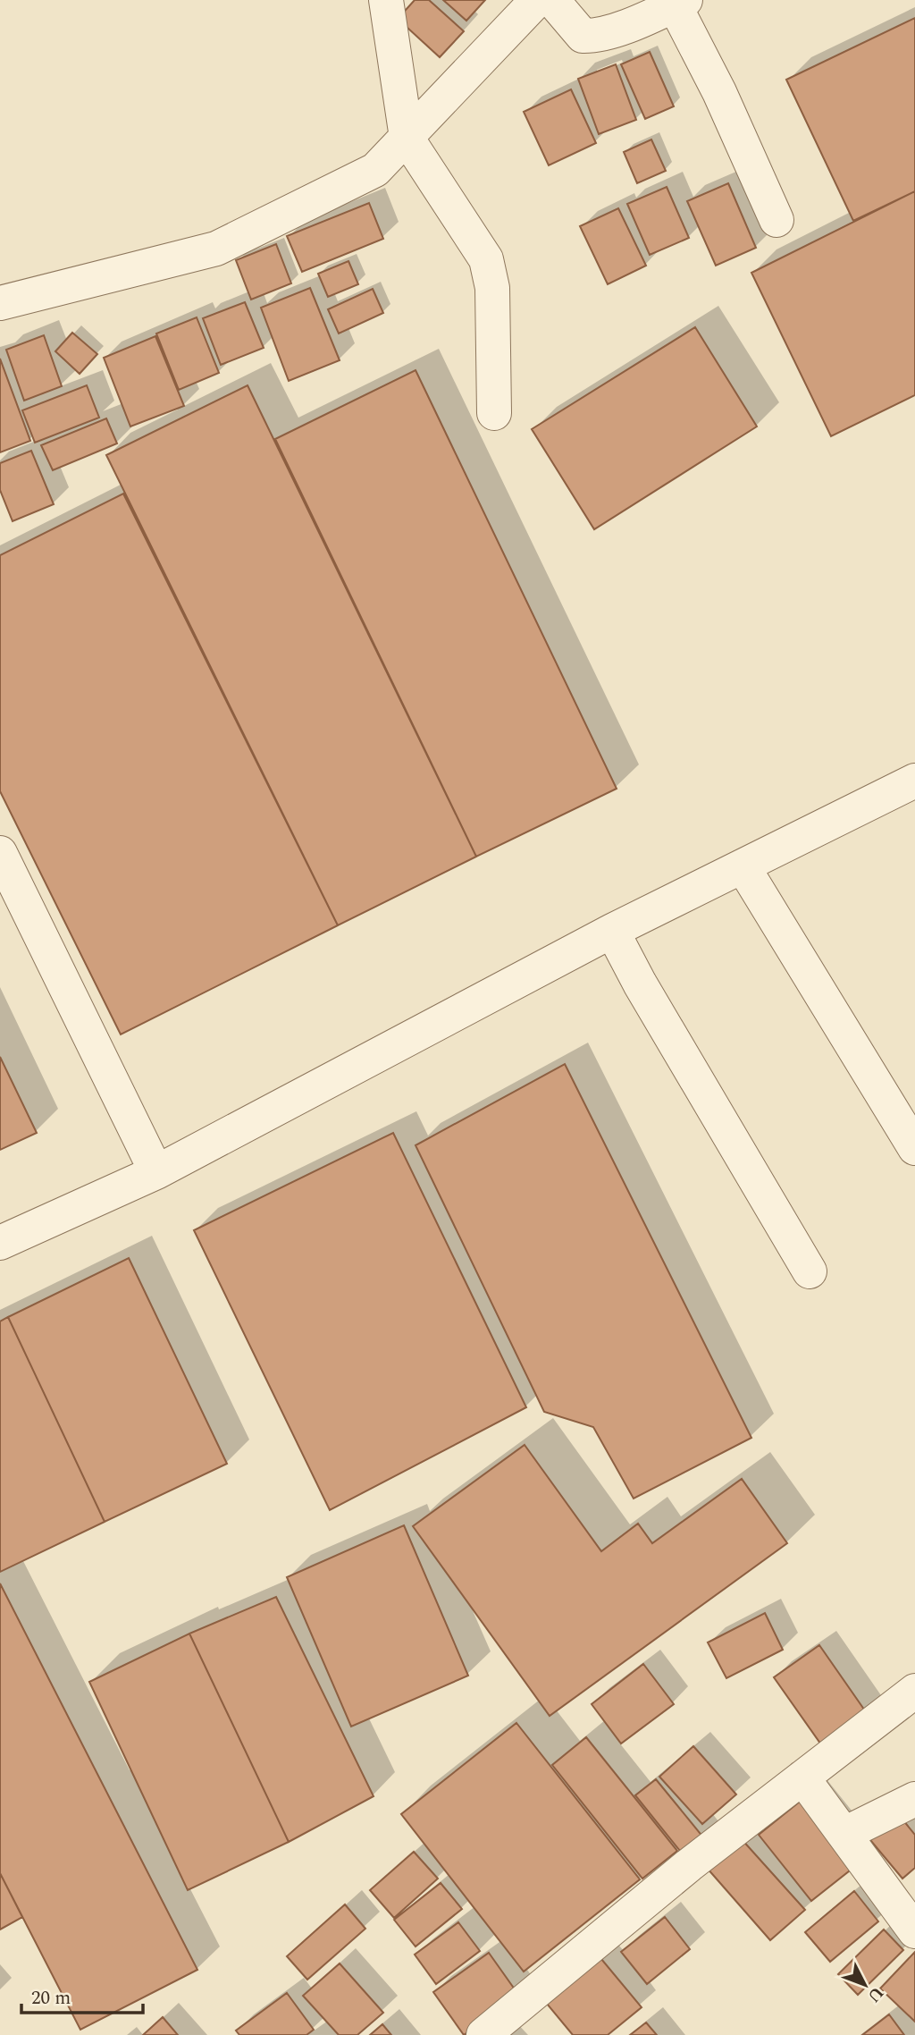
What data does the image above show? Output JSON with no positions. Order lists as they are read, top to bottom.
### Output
{
  "scale_bar": "20 m",
  "north": "bottom right"
}
